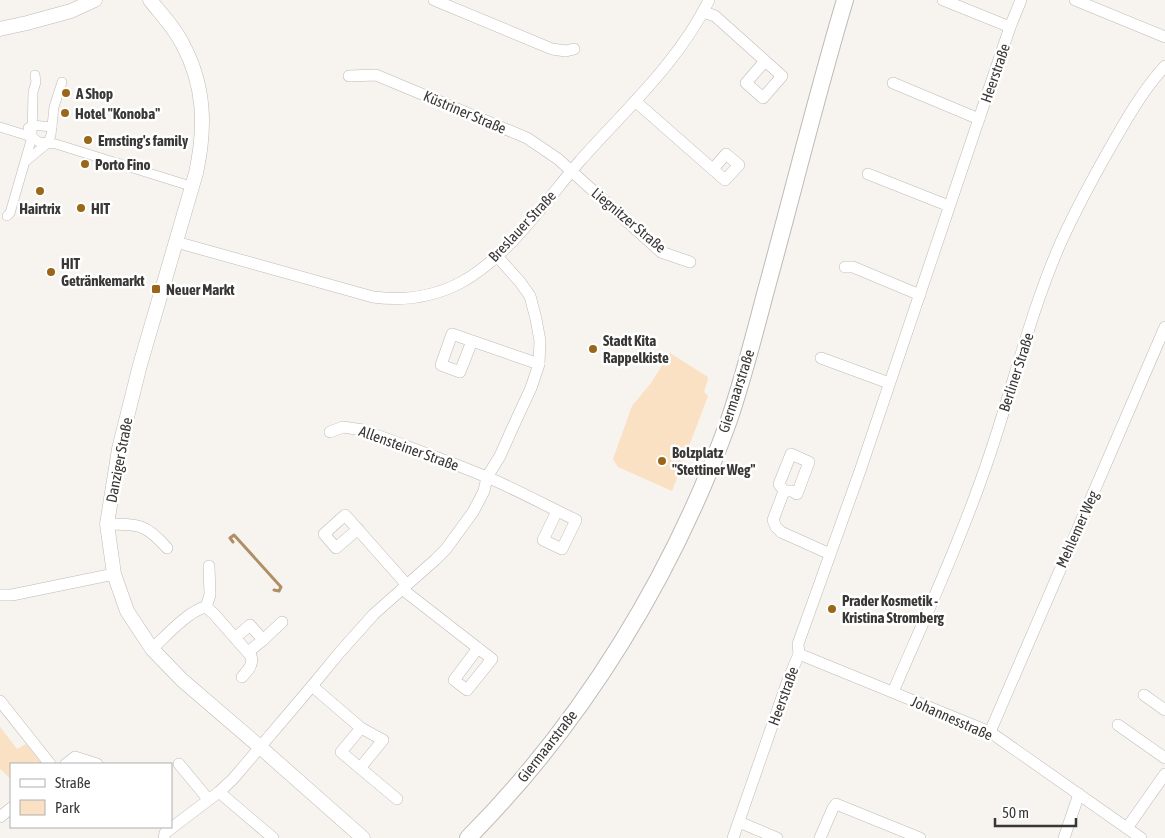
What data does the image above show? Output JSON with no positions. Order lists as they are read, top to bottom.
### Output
{
  "streets": {
    "main road": ["Giermaarstraße"],
    "street": [
      "Heerstraße",
      "Küstriner Straße",
      "Liegnitzer Straße",
      "Breslauer Straße",
      "Berliner Straße",
      "Allensteiner Straße",
      "Danziger Straße",
      "Mehlemer Weg",
      "Johannesstraße"
    ]
  },
  "crossings": [
    ["Heerstraße", "Johannesstraße"],
    ["Küstriner Straße", "Liegnitzer Straße"],
    ["Küstriner Straße", "Breslauer Straße"],
    ["Liegnitzer Straße", "Breslauer Straße"],
    ["Breslauer Straße", "Danziger Straße"],
    ["Berliner Straße", "Johannesstraße"],
    ["Mehlemer Weg", "Johannesstraße"]
  ],
  "places": {
    "other": [
      "A Shop",
      "Hotel \"Konoba\"",
      "Ernsting's family",
      "Porto Fino",
      "Hairtrix",
      "HIT",
      "HIT Getränkemarkt",
      "Stadt Kita Rappelkiste",
      "Bolzplatz \"Stettiner Weg\"",
      "Prader Kosmetik - Kristina Stromberg"
    ],
    "transit": ["Neuer Markt"]
  },
  "legend": ["Straße", "Park"],
  "scale_bar": "50 m"
}
